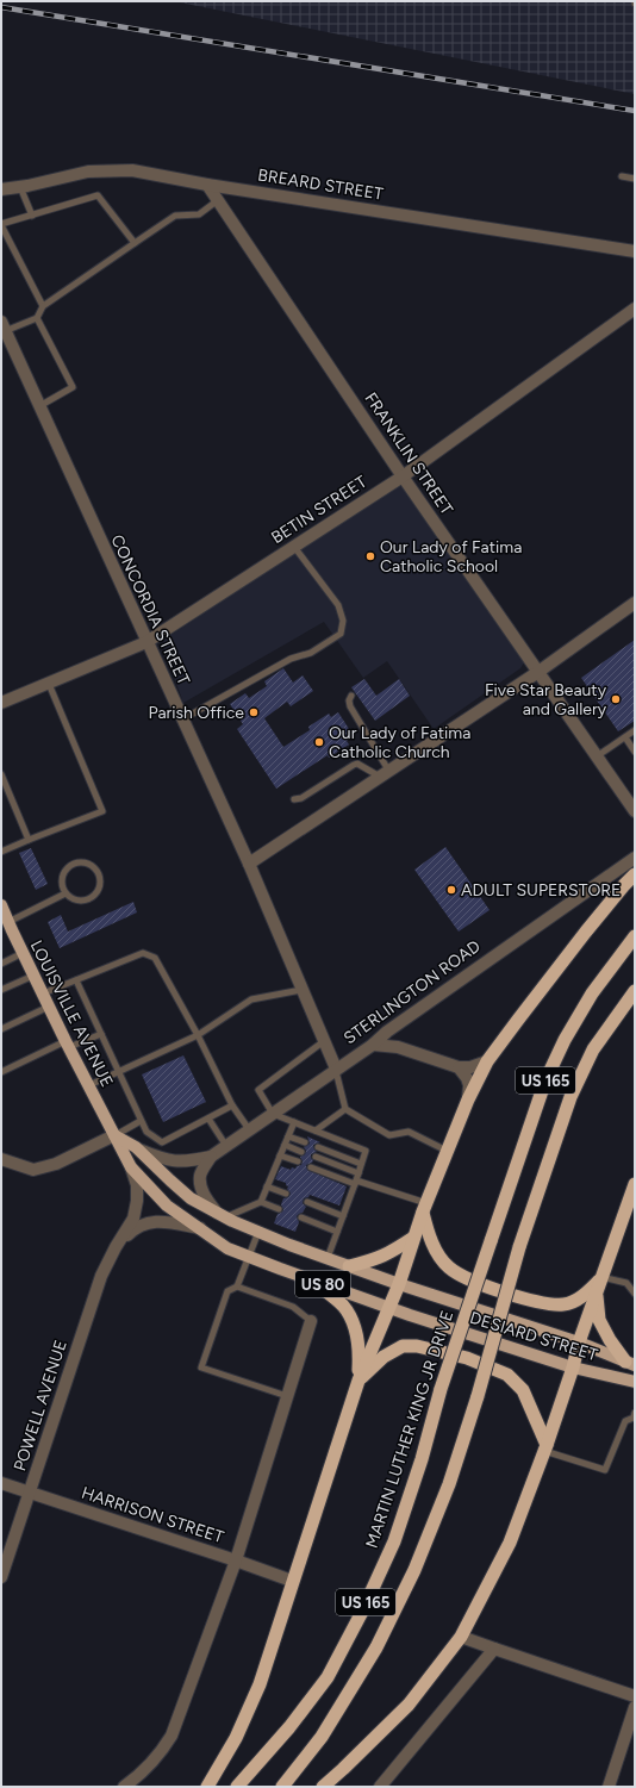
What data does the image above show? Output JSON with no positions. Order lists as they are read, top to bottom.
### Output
{
  "streets": {
    "highway": ["US 165", "MARTIN LUTHER KING JR DRIVE"],
    "main road": ["LOUISVILLE AVENUE", "US 80", "DESIARD STREET"],
    "street": [
      "BREARD STREET",
      "FRANKLIN STREET",
      "BETIN STREET",
      "CONCORDIA STREET",
      "STERLINGTON ROAD",
      "POWELL AVENUE",
      "HARRISON STREET"
    ]
  },
  "crossings": [
    ["BREARD STREET", "FRANKLIN STREET"],
    ["FRANKLIN STREET", "BETIN STREET"],
    ["BETIN STREET", "CONCORDIA STREET"],
    ["CONCORDIA STREET", "STERLINGTON ROAD"],
    ["STERLINGTON ROAD", "DESIARD STREET"],
    ["LOUISVILLE AVENUE", "DESIARD STREET"],
    ["DESIARD STREET", "POWELL AVENUE"],
    ["POWELL AVENUE", "HARRISON STREET"]
  ],
  "places": [
    "Our Lady of Fatima Catholic School",
    "Five Star Beauty and Gallery",
    "Parish Office",
    "Our Lady of Fatima Catholic Church",
    "ADULT SUPERSTORE"
  ]
}
